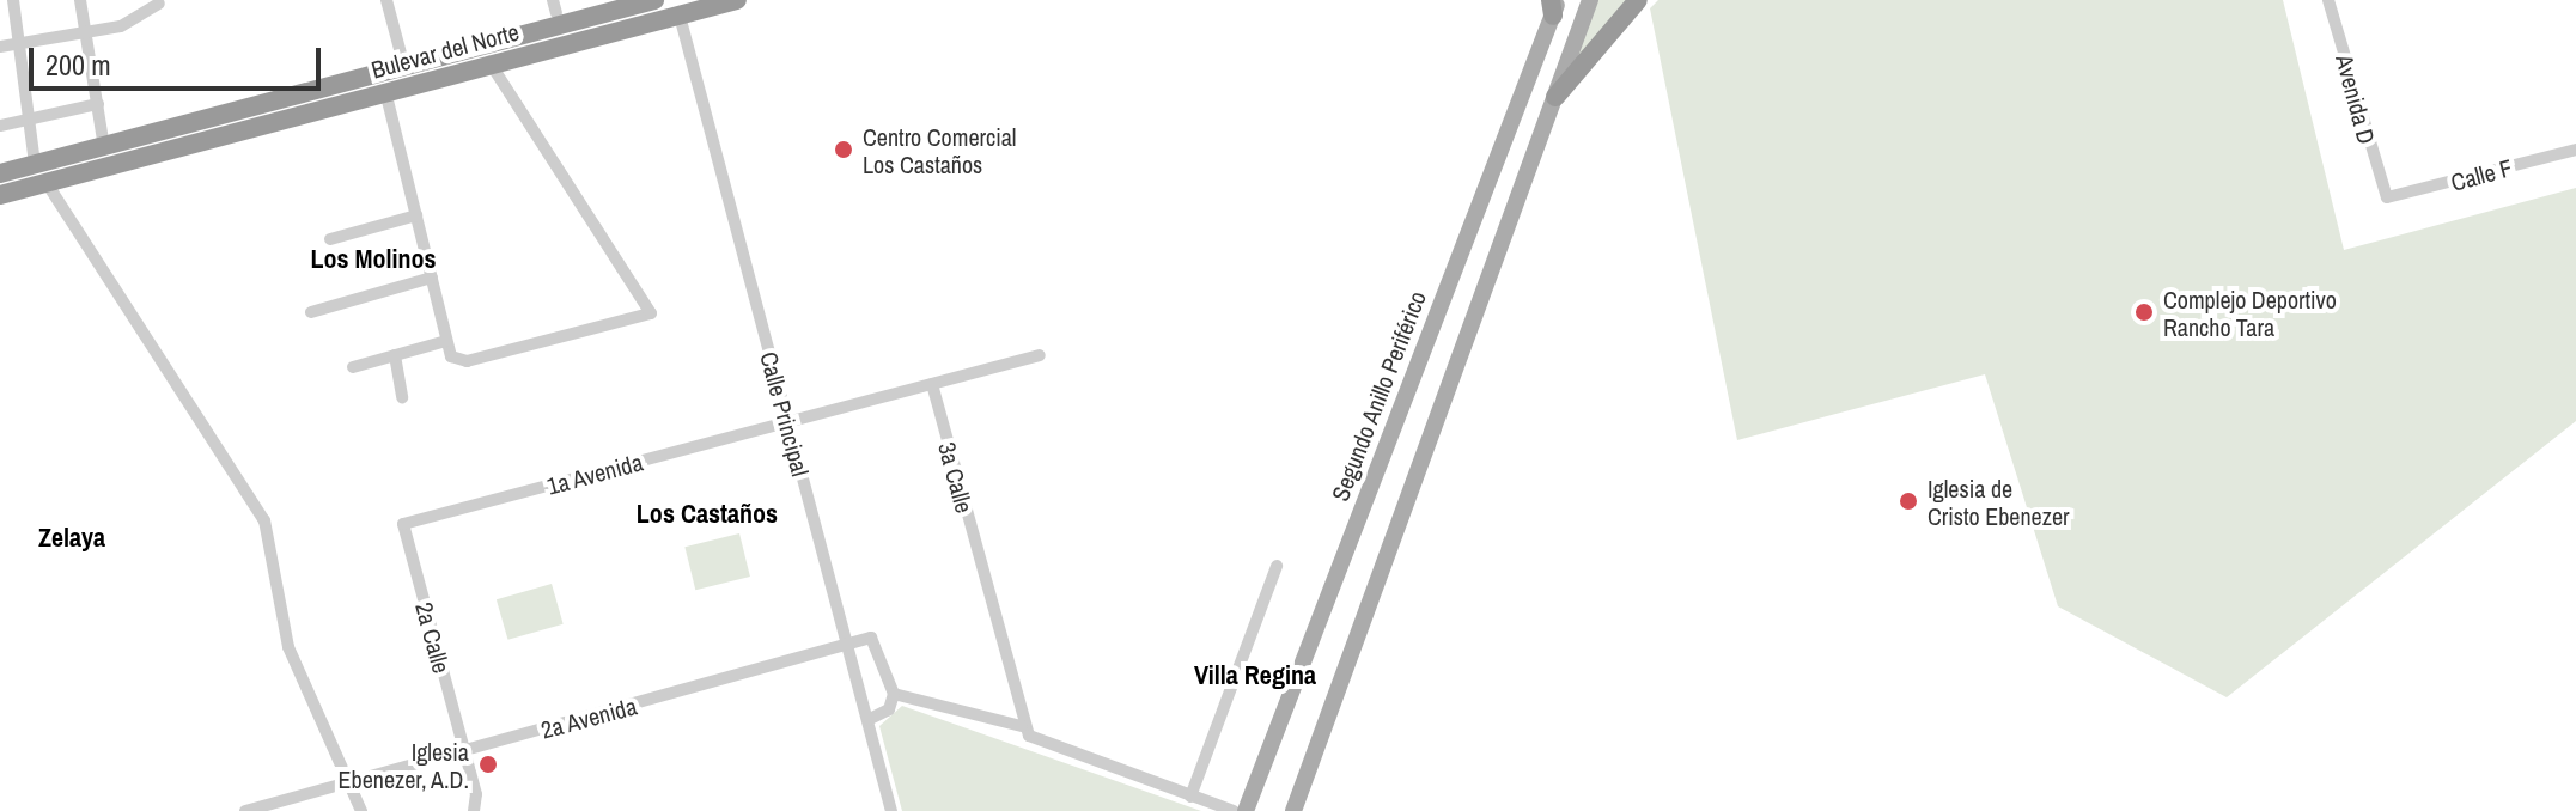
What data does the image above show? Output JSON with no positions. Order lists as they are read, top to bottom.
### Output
{
  "streets": {
    "highway": ["Bulevar del Norte"],
    "main road": ["Segundo Anillo Periférico"],
    "street": [
      "Avenida D",
      "Calle F",
      "Calle Principal",
      "1a Avenida",
      "3a Calle",
      "2a Calle",
      "2a Avenida"
    ]
  },
  "crossings": [
    ["Bulevar del Norte", "Calle Principal"],
    ["Avenida D", "Calle F"],
    ["Calle Principal", "1a Avenida"],
    ["Calle Principal", "2a Avenida"],
    ["1a Avenida", "3a Calle"],
    ["1a Avenida", "2a Calle"],
    ["2a Calle", "2a Avenida"]
  ],
  "districts": [
    "Los Molinos",
    "Los Castaños",
    "Zelaya",
    "Villa Regina"
  ],
  "places": [
    "Centro Comercial Los Castaños",
    "Complejo Deportivo Rancho Tara",
    "Iglesia de Cristo Ebenezer",
    "Iglesia Ebenezer, A.D."
  ],
  "scale_bar": "200 m"
}
